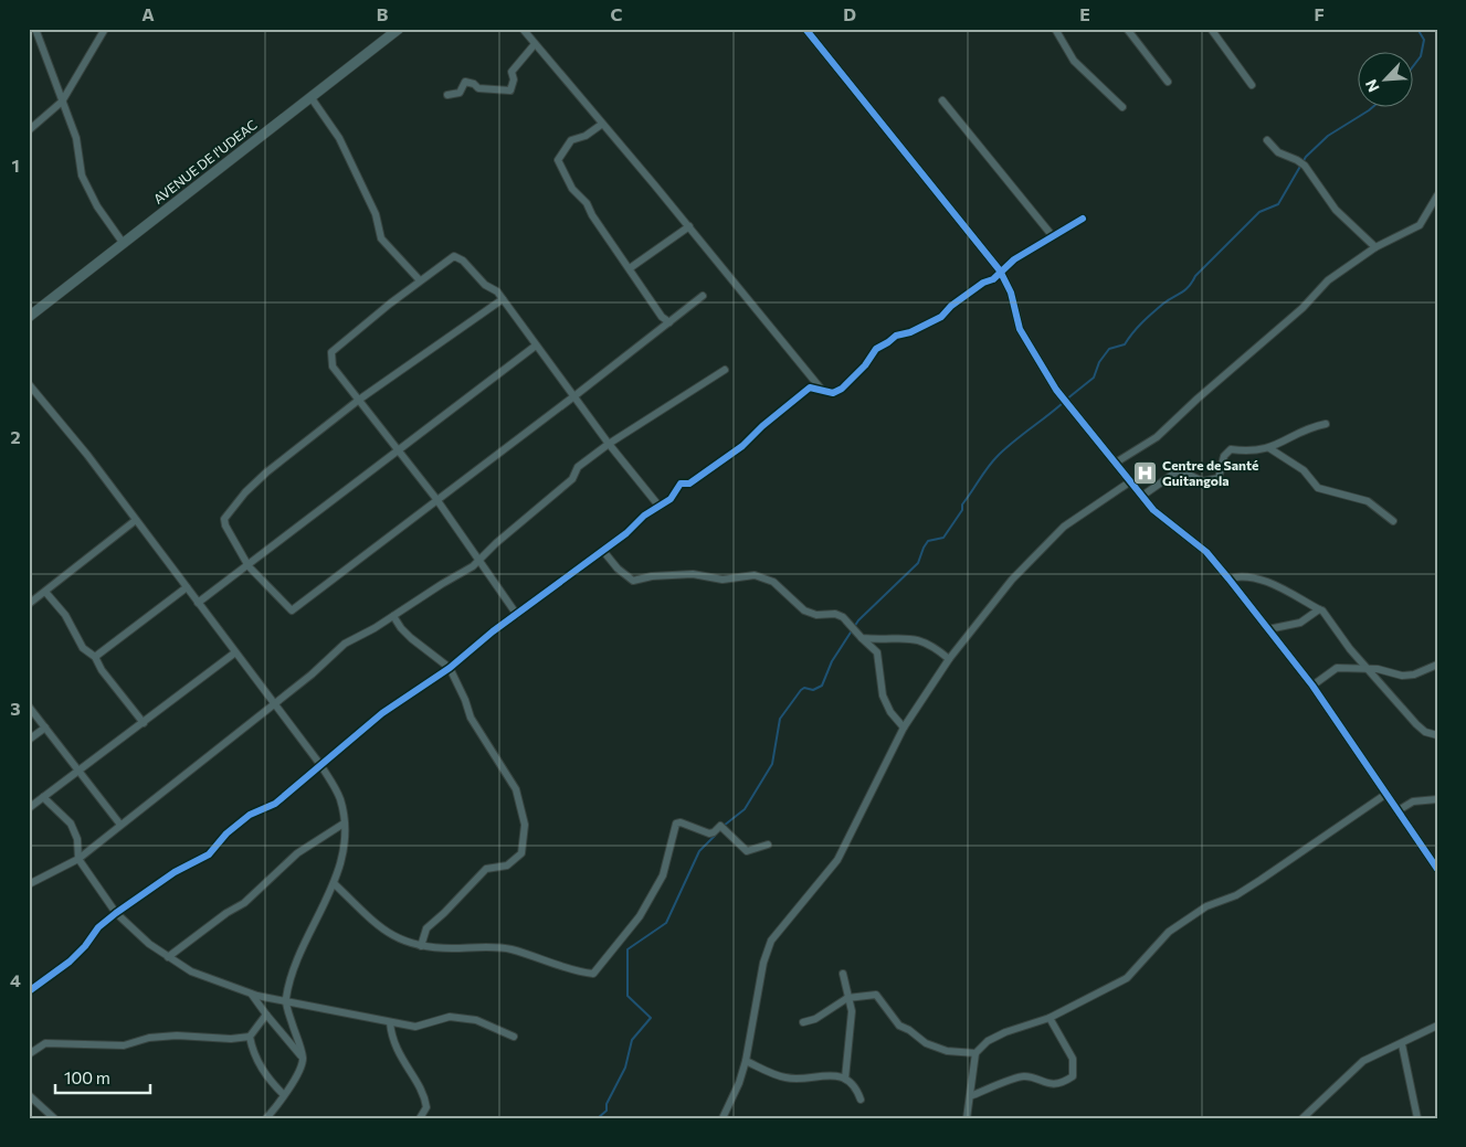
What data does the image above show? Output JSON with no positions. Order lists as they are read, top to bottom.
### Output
{
  "streets": {
    "main road": ["AVENUE DE I'UDEAC"]
  },
  "places": {
    "hospital": ["Centre de Santé Guitangola"]
  },
  "scale_bar": "100 m",
  "north": "bottom left",
  "grid": {
    "columns": [
      "A",
      "B",
      "C",
      "D",
      "E",
      "F"
    ],
    "rows": [
      "1",
      "2",
      "3",
      "4"
    ]
  }
}
